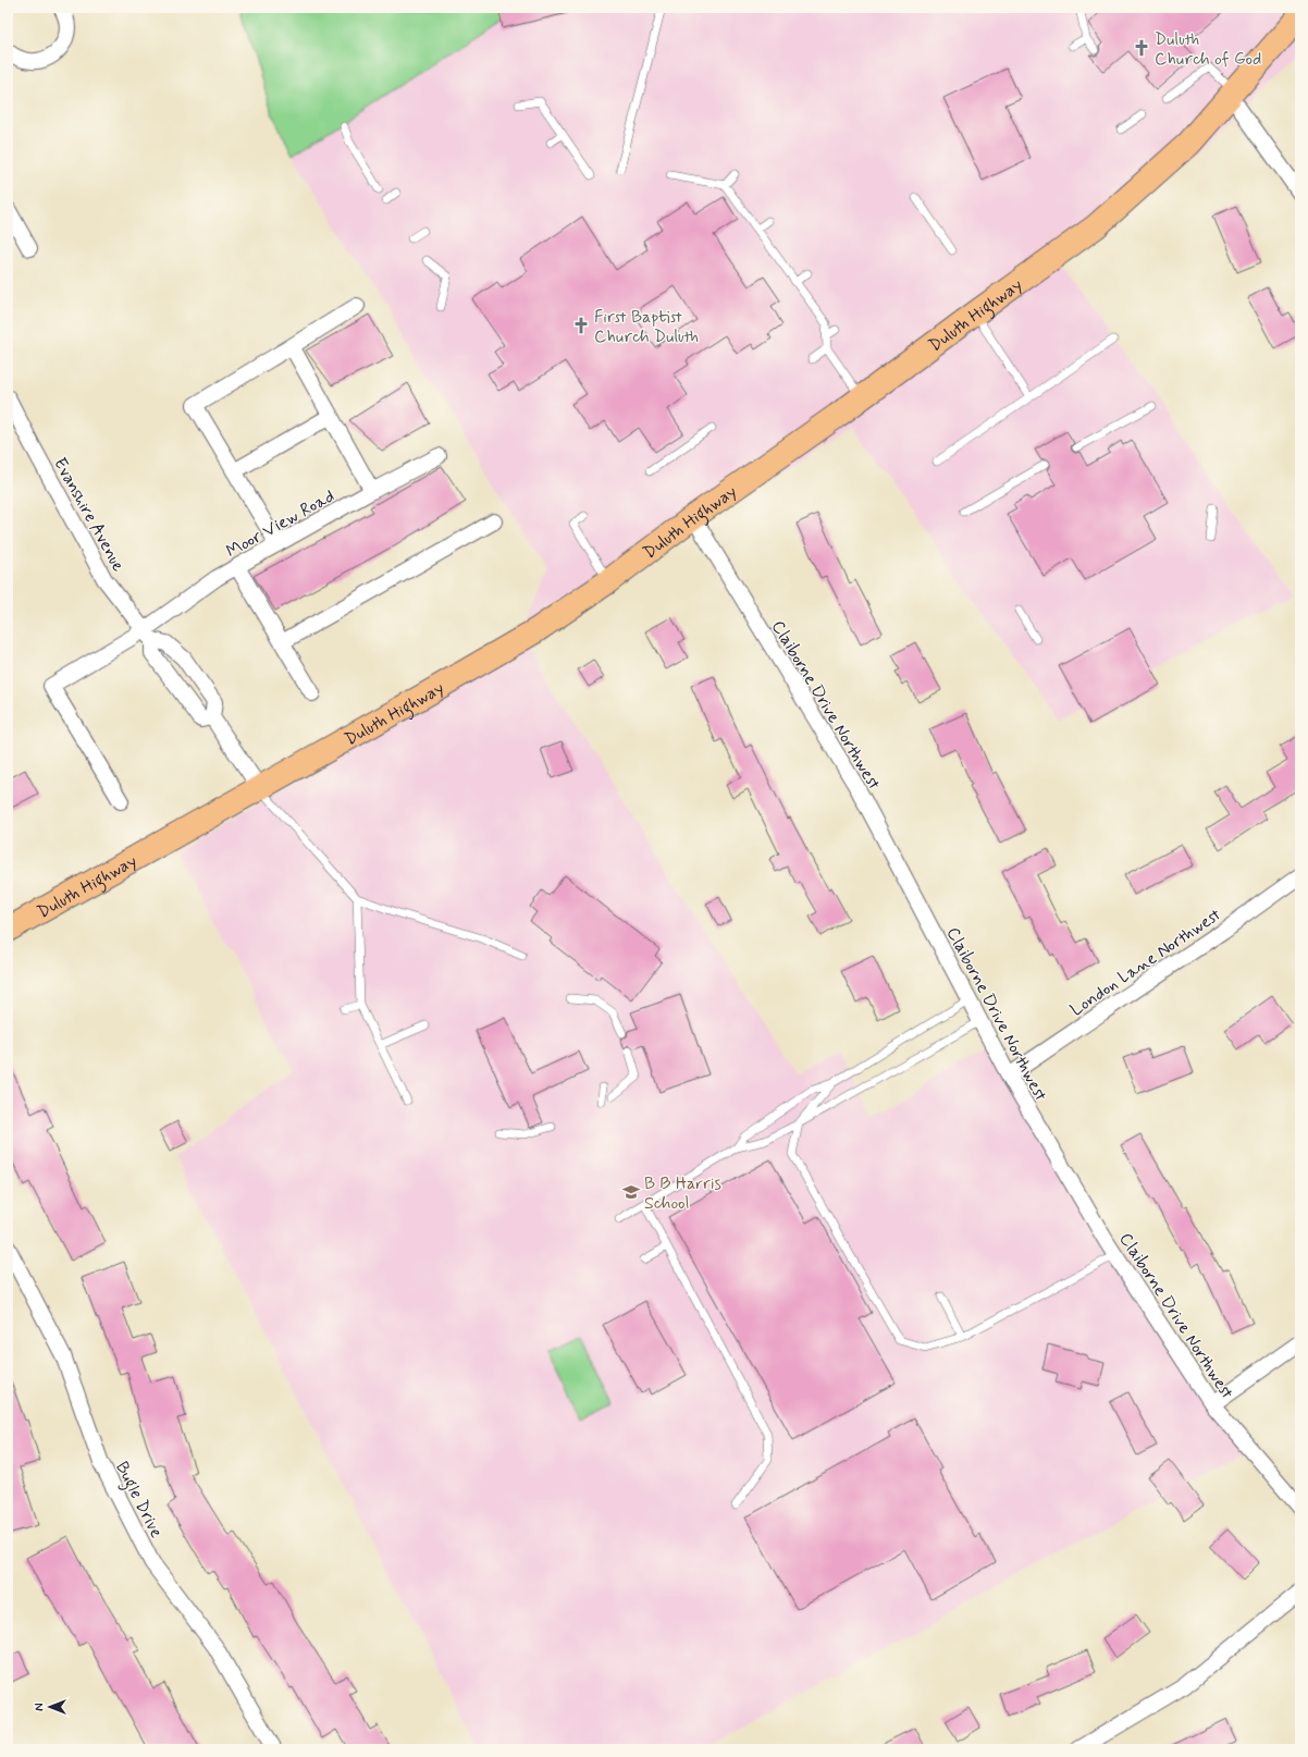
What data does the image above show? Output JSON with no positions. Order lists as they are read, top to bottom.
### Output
{
  "streets": {
    "main road": ["Duluth Highway"],
    "street": [
      "Evanshire Avenue",
      "Moor View Road",
      "Claiborne Drive Northwest",
      "London Lane Northwest",
      "Bugle Drive"
    ]
  },
  "crossings": [
    ["Duluth Highway", "Claiborne Drive Northwest"],
    ["Evanshire Avenue", "Moor View Road"],
    ["Claiborne Drive Northwest", "London Lane Northwest"]
  ],
  "places": {
    "church": ["Duluth Church of God", "First Baptist Church Duluth"],
    "school or university": ["B B Harris School"]
  },
  "north": "left"
}
